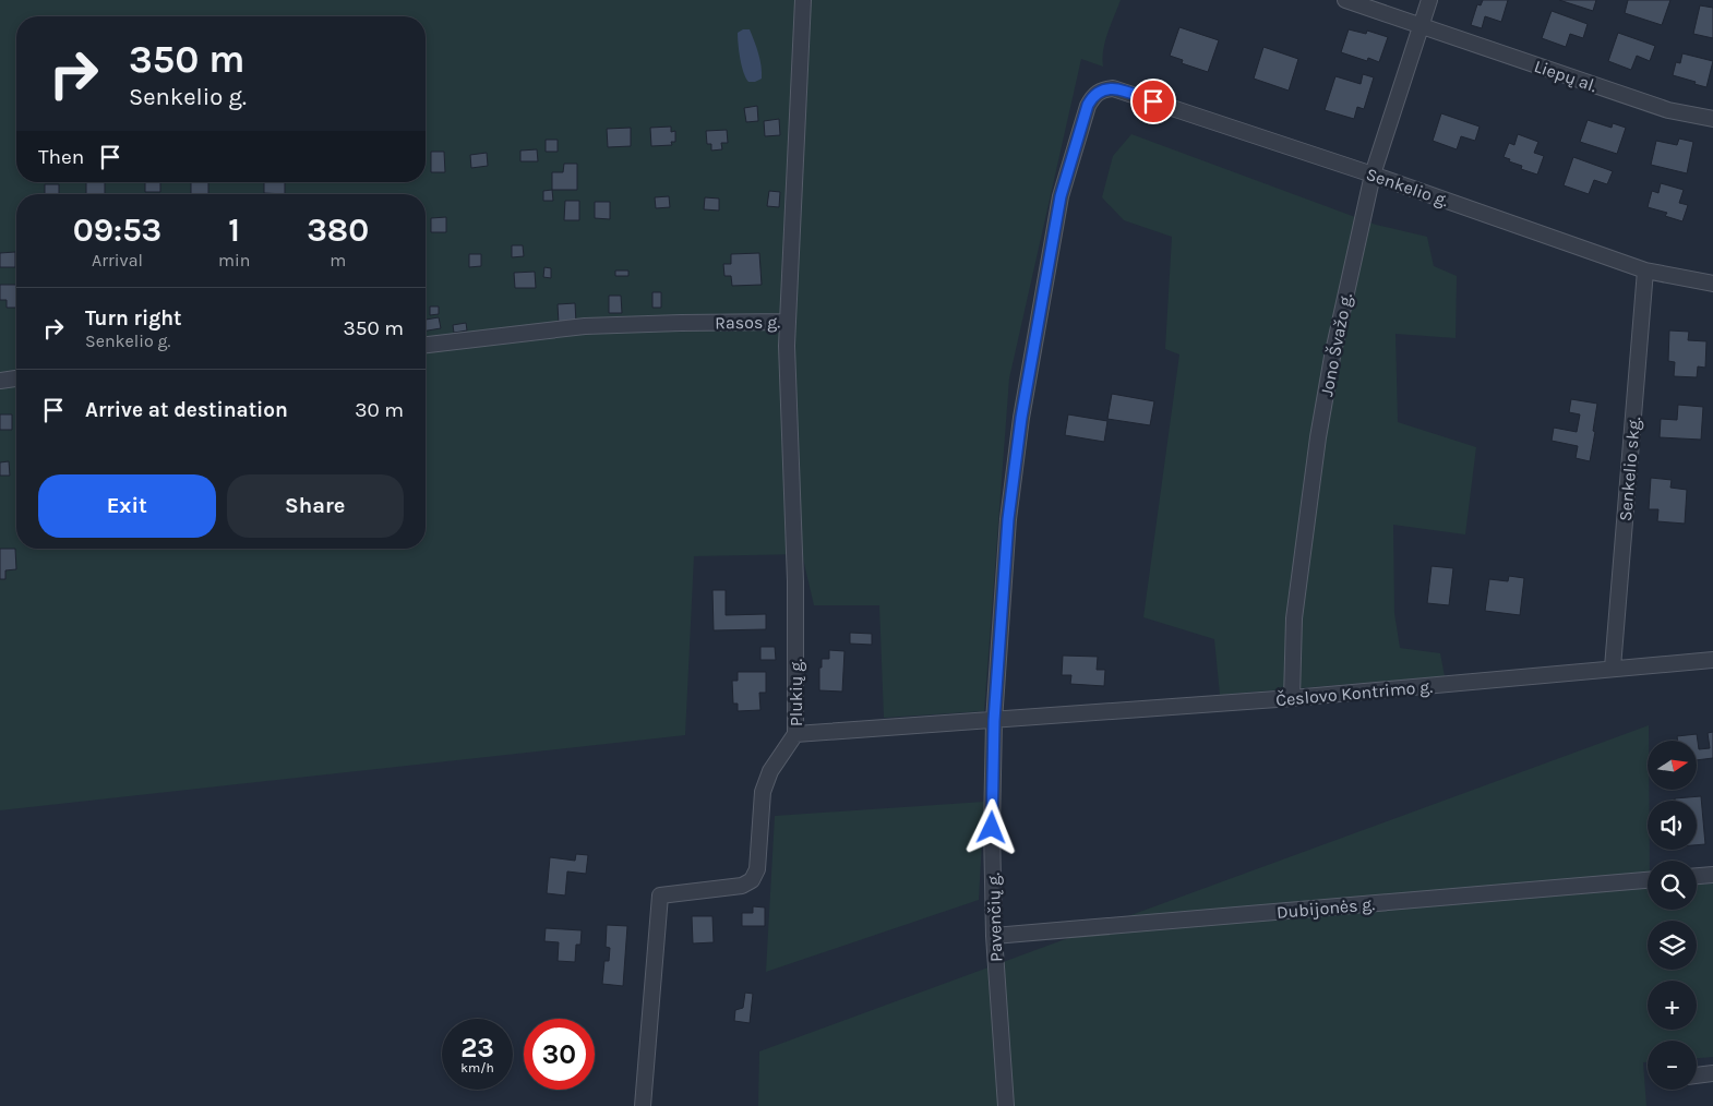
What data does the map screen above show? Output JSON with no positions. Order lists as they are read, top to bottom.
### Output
{
  "streets": {
    "street": [
      "Liepų al.",
      "Senkelio g.",
      "Rasos g.",
      "Jono Švažo g.",
      "Senkelio skg.",
      "Plukių g.",
      "Česlovo Kontrimo g.",
      "Dubijonės g.",
      "Pavenčių g."
    ]
  },
  "crossings": [
    ["Liepų al.", "Jono Švažo g."],
    ["Senkelio g.", "Jono Švažo g."],
    ["Senkelio g.", "Senkelio skg."],
    ["Senkelio g.", "Pavenčių g."],
    ["Rasos g.", "Plukių g."],
    ["Jono Švažo g.", "Česlovo Kontrimo g."],
    ["Senkelio skg.", "Česlovo Kontrimo g."],
    ["Plukių g.", "Česlovo Kontrimo g."],
    ["Česlovo Kontrimo g.", "Pavenčių g."],
    ["Dubijonės g.", "Pavenčių g."]
  ],
  "north": "right",
  "page": {
    "turn": ["350 m", "Senkelio g."],
    "then": "Then",
    "eta": [
      "09:53",
      "Arrival",
      "1",
      "min",
      "380",
      "m"
    ],
    "list": [
      {
        "name": "Turn right",
        "note": "Senkelio g.",
        "value": "350 m"
      },
      {
        "name": "Arrive at destination",
        "value": "30 m"
      }
    ],
    "buttons": ["Exit", "Share"],
    "map_buttons": ["+", "−"],
    "speed": "23 km/h",
    "limit": "30"
  }
}
